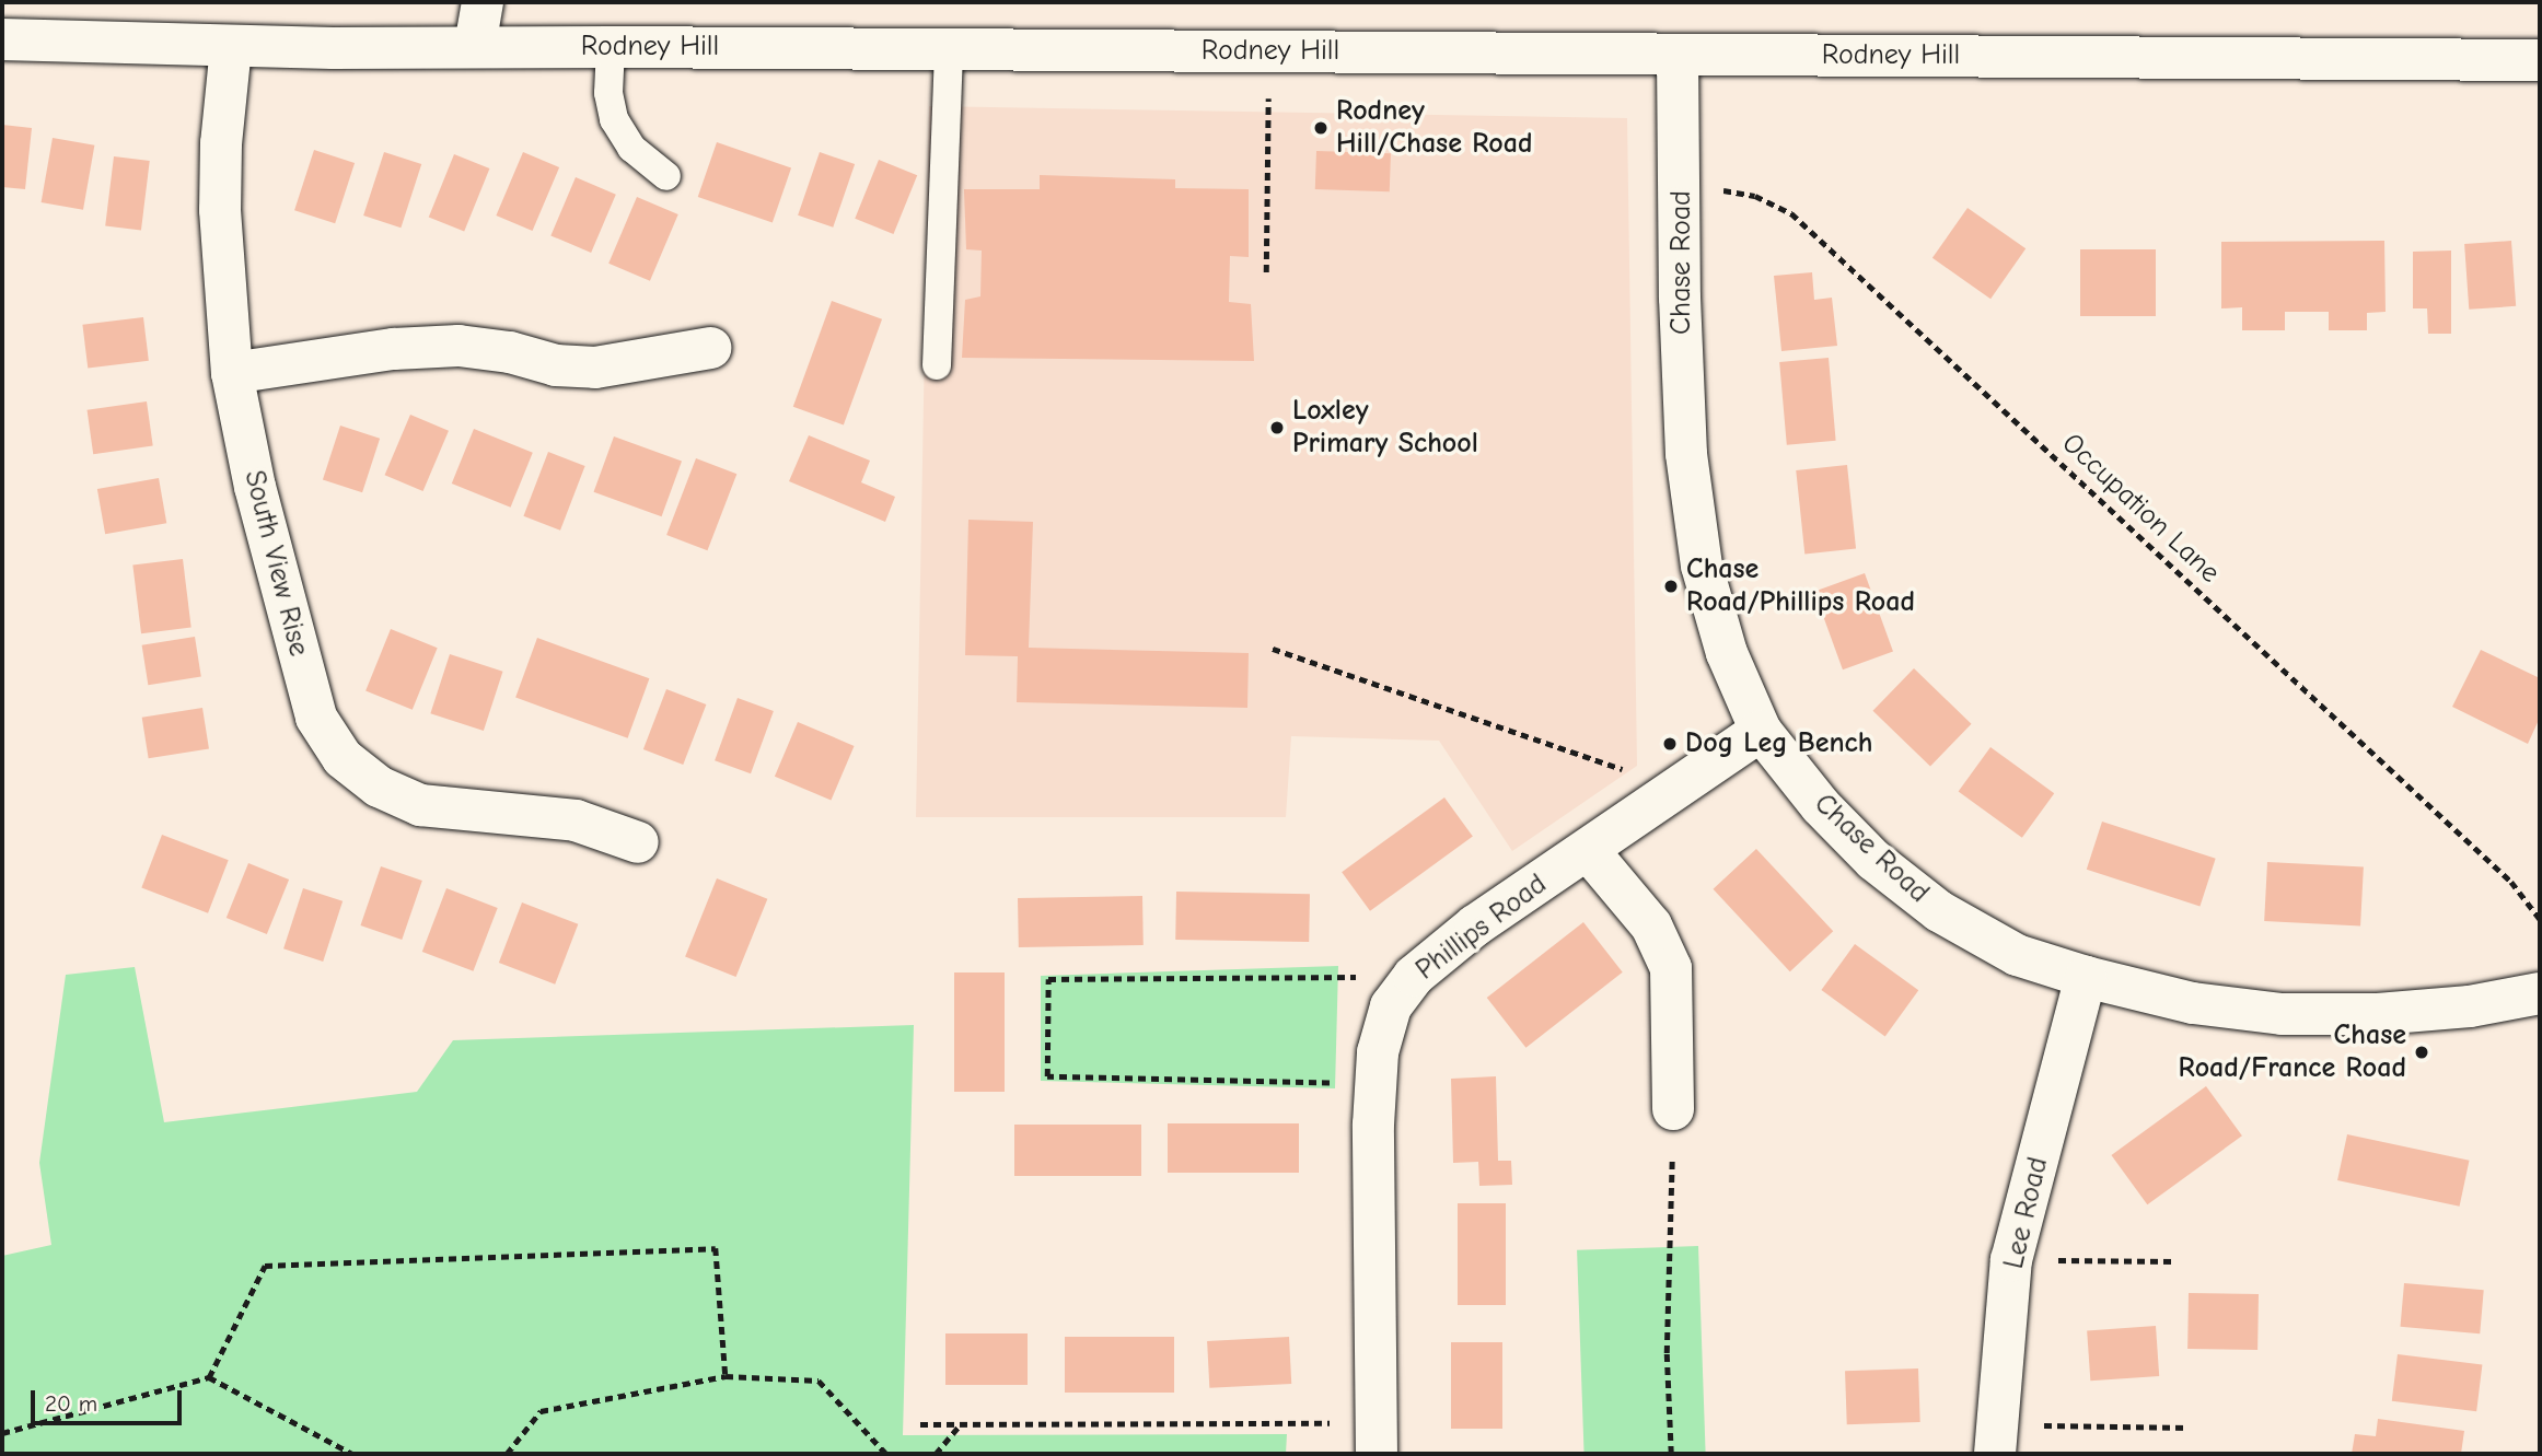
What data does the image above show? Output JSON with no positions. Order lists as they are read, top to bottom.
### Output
{
  "streets": {
    "street": [
      "Rodney Hill",
      "Chase Road",
      "South View Rise",
      "Phillips Road",
      "Lee Road"
    ],
    "path": ["Occupation Lane"]
  },
  "crossings": [
    ["Rodney Hill", "Chase Road"],
    ["Rodney Hill", "South View Rise"],
    ["Chase Road", "Occupation Lane"],
    ["Chase Road", "Phillips Road"],
    ["Chase Road", "Lee Road"]
  ],
  "places": [
    "Rodney Hill/Chase Road",
    "Loxley Primary School",
    "Chase Road/Phillips Road",
    "Dog Leg Bench",
    "Chase Road/France Road"
  ],
  "scale_bar": "20 m"
}
